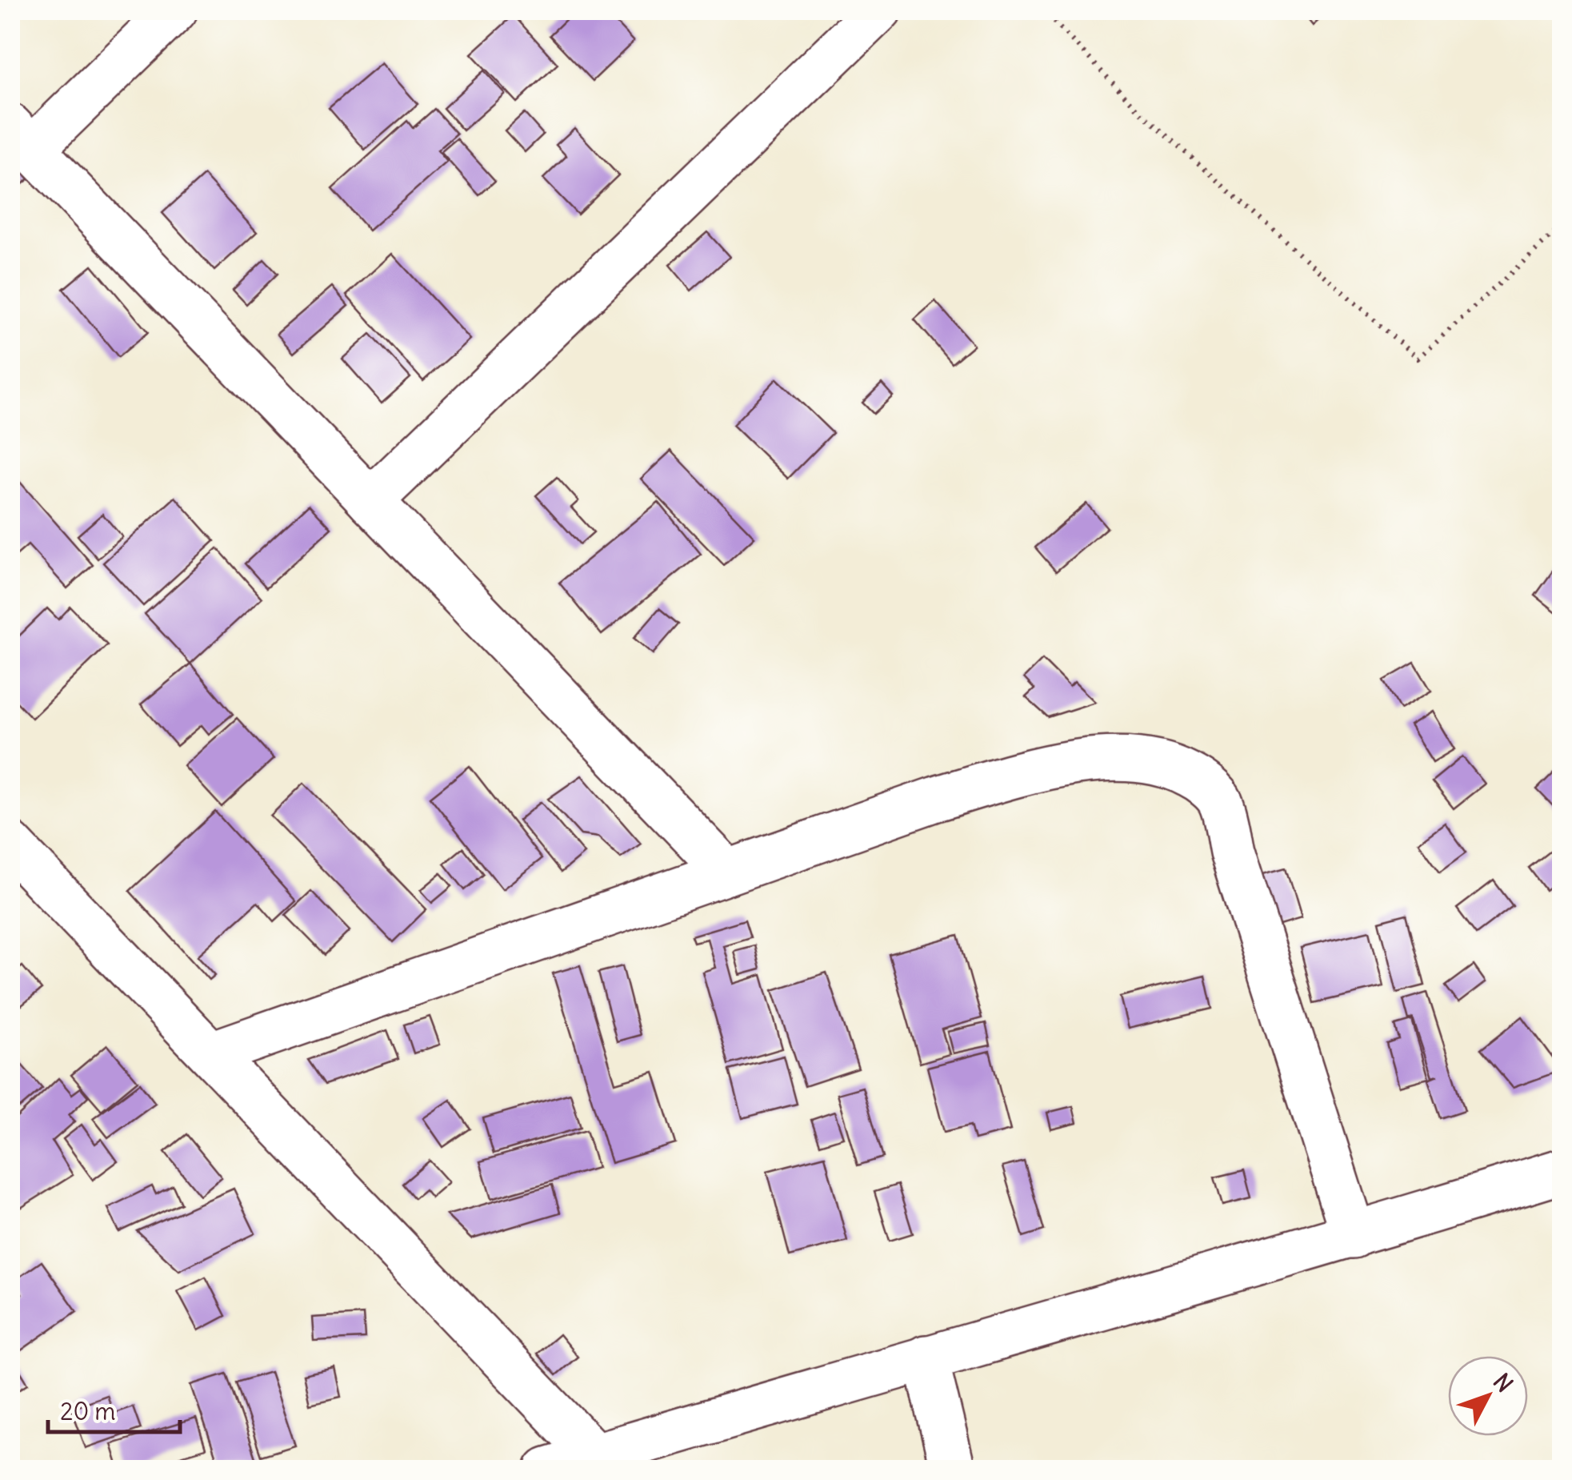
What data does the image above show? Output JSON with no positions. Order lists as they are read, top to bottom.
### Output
{
  "scale_bar": "20 m",
  "north": "top right"
}
